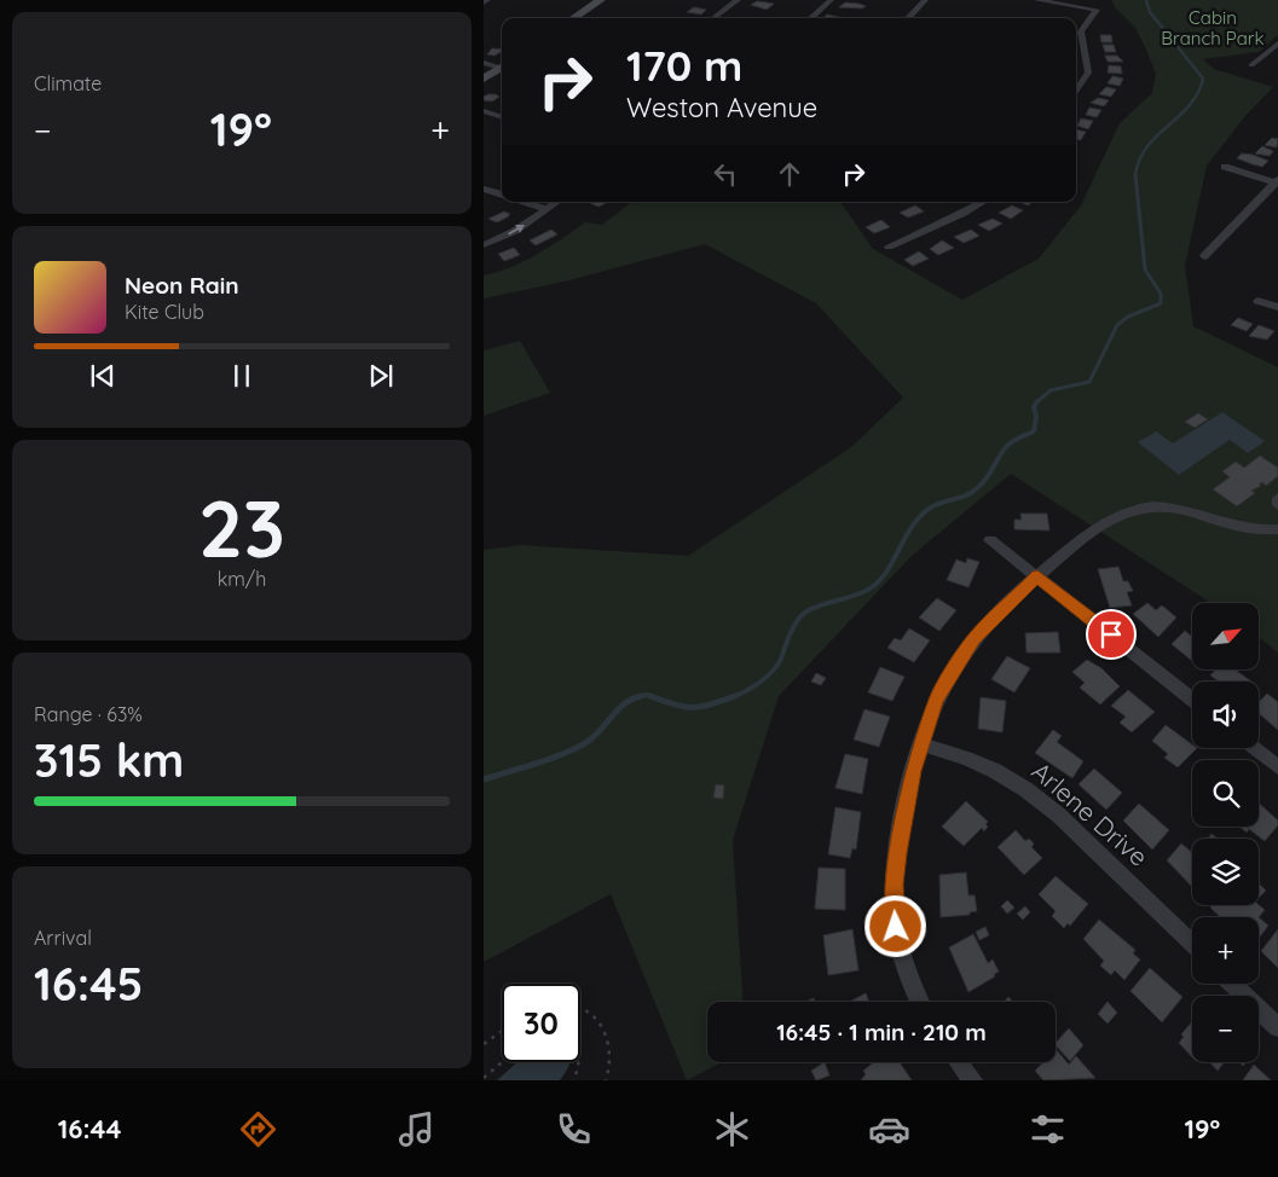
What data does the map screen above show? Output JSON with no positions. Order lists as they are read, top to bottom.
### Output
{
  "streets": {
    "street": ["Arlene Drive"]
  },
  "parks": ["Cabin Branch Park"],
  "north": "top right",
  "page": {
    "tile": [
      "Climate",
      ["23", "km/h"],
      ["Range · 63%", "315 km"],
      ["Arrival", "16:45"]
    ],
    "turn": ["170 m", "Weston Avenue"],
    "heat": ["−", "19°", "+"],
    "song": ["Neon Rain", "Kite Club"],
    "map_buttons": ["+", "−"],
    "limit": "30",
    "trip": "16:45 · 1 min · 210 m",
    "tabs": ["16:44", "19°"]
  }
}
